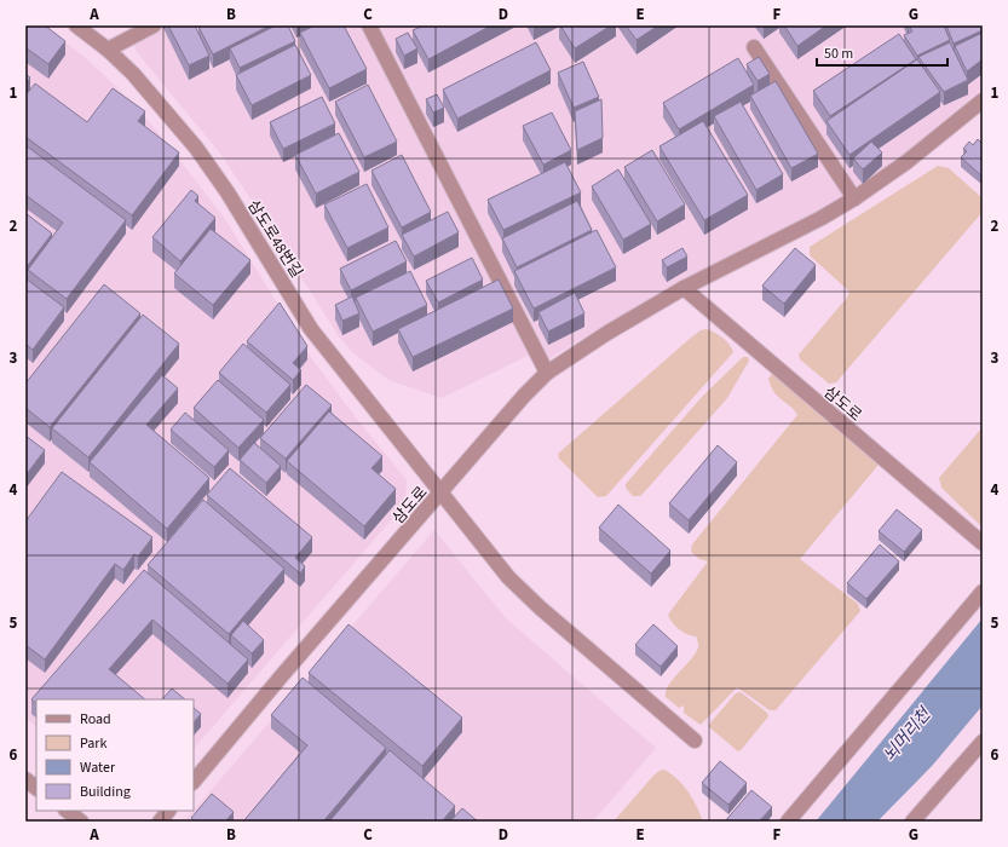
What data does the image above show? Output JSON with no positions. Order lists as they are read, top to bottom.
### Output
{
  "streets": {
    "street": ["삼도로48번길", "삼도로"]
  },
  "crossings": [
    ["삼도로48번길", "삼도로"]
  ],
  "water": ["뇌머리천"],
  "legend": [
    "Road",
    "Park",
    "Water",
    "Building"
  ],
  "scale_bar": "50 m",
  "grid": {
    "columns": [
      "A",
      "B",
      "C",
      "D",
      "E",
      "F",
      "G"
    ],
    "rows": [
      "1",
      "2",
      "3",
      "4",
      "5",
      "6"
    ]
  }
}
